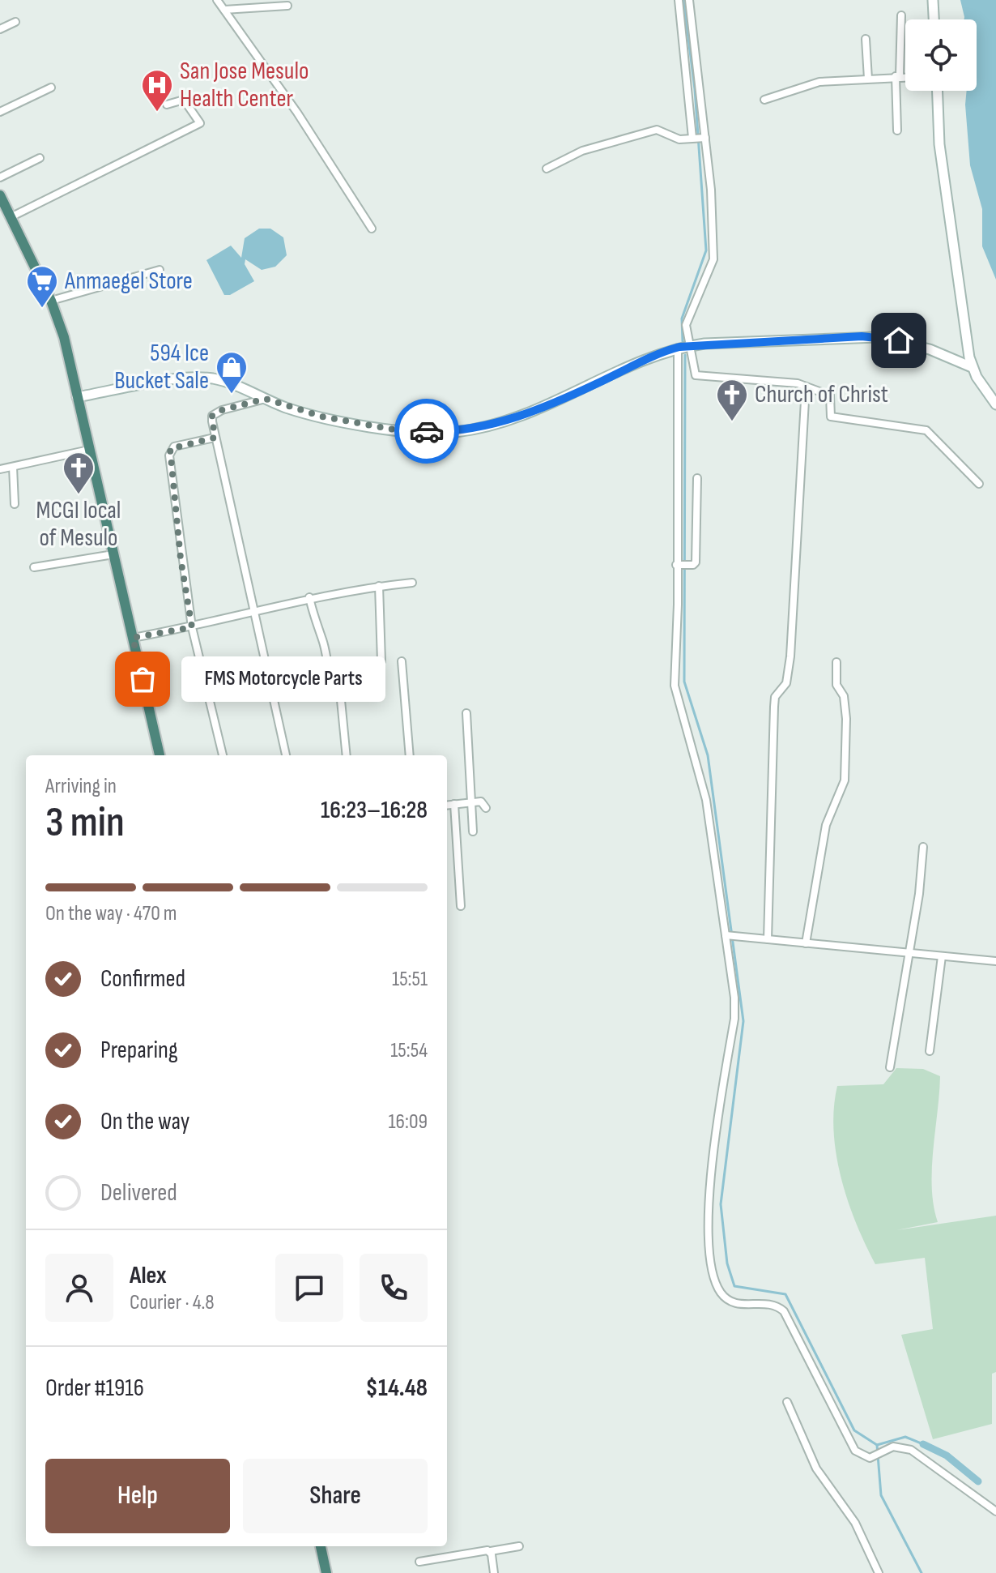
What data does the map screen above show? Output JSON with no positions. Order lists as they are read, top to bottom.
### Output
{
  "places": {
    "hospital": ["San Jose Mesulo Health Center"],
    "supermarket": ["Anmaegel Store"],
    "shop": ["594 Ice Bucket Sale"],
    "church": ["Church of Christ", "MCGI local of Mesulo"],
    "other": ["FMS Motorcycle Parts"]
  },
  "page": {
    "bubble": "FMS Motorcycle Parts",
    "heading": ["3 min", "Arriving in", "16:23–16:28"],
    "panel": [
      "Alex",
      "Courier · 4.8",
      "Order #1916",
      "$14.48"
    ],
    "bar": "On the way · 470 m",
    "list": [
      ["Confirmed", "15:51"],
      ["Preparing", "15:54"],
      ["On the way", "16:09"],
      "Delivered"
    ],
    "buttons": ["Help", "Share"]
  }
}
